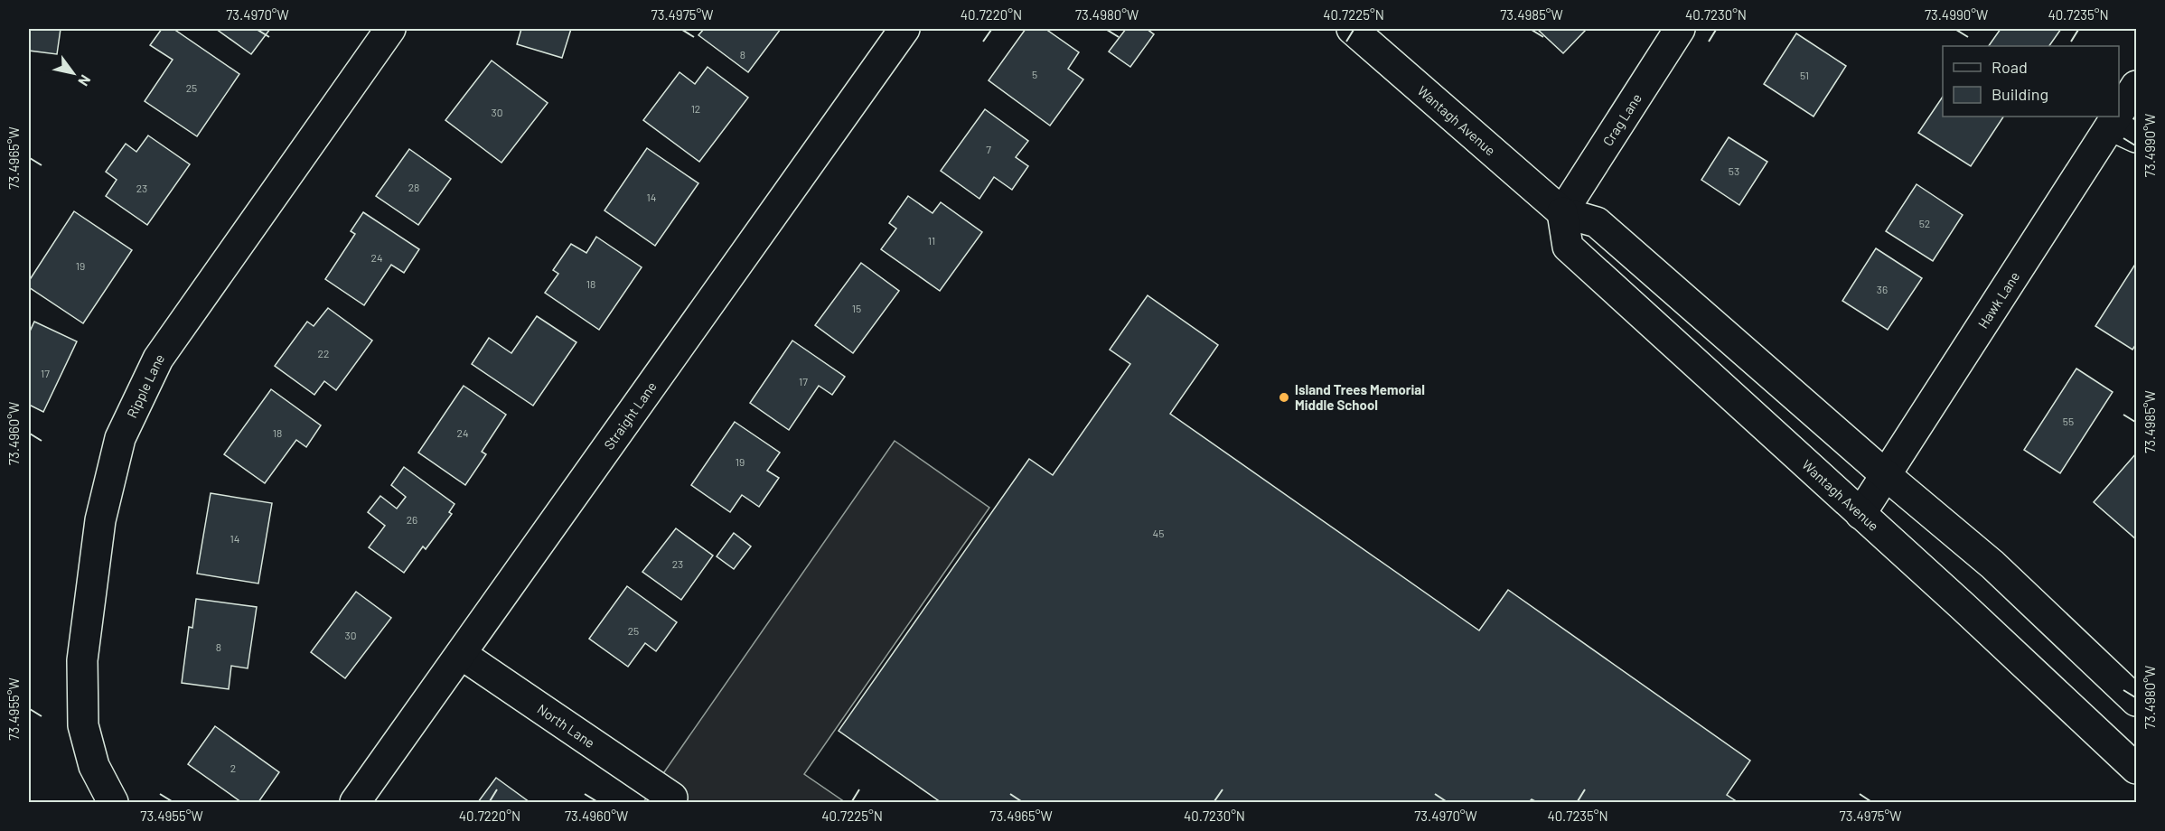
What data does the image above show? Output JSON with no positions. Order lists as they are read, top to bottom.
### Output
{
  "streets": {
    "street": [
      "Wantagh Avenue",
      "Crag Lane",
      "Hawk Lane",
      "Ripple Lane",
      "Straight Lane",
      "North Lane"
    ]
  },
  "crossings": [
    ["Wantagh Avenue", "Crag Lane"],
    ["Wantagh Avenue", "Hawk Lane"],
    ["Straight Lane", "North Lane"]
  ],
  "places": ["Island Trees Memorial Middle School"],
  "house_numbers": [
    "8",
    "5",
    "51",
    "25",
    "12",
    "30",
    "7",
    "53",
    "28",
    "23",
    "14",
    "52",
    "11",
    "24",
    "19",
    "18",
    "36",
    "15",
    "22",
    "17",
    "17",
    "55",
    "18",
    "24",
    "19",
    "26",
    "45",
    "14",
    "23",
    "25",
    "30",
    "8",
    "2"
  ],
  "legend": ["Road", "Building"],
  "north": "bottom right",
  "coordinates": [
    "73.4970°W",
    "73.4975°W",
    "40.7220°N",
    "73.4980°W",
    "40.7225°N",
    "73.4985°W",
    "40.7230°N",
    "73.4990°W",
    "40.7235°N",
    "73.4965°W",
    "73.4960°W",
    "73.4955°W"
  ]
}
